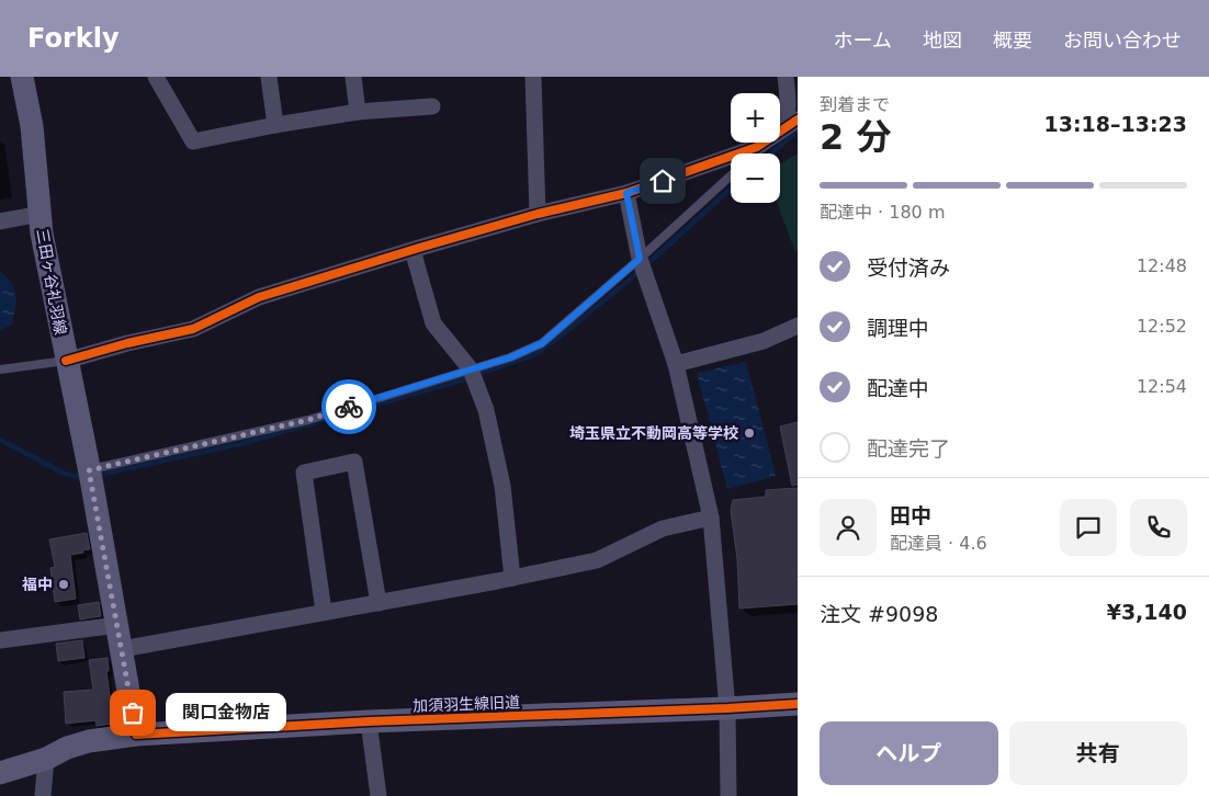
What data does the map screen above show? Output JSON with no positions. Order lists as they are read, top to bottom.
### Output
{
  "streets": {
    "main road": ["三田ヶ谷礼羽線", "加須羽生線旧道"]
  },
  "crossings": [
    ["三田ヶ谷礼羽線", "加須羽生線旧道"]
  ],
  "places": ["埼玉県立不動岡高等学校", "福中", "関口金物店"],
  "page": {
    "header": "Forkly",
    "nav": [
      "ホーム",
      "地図",
      "概要",
      "お問い合わせ"
    ],
    "heading": ["2 分", "到着まで", "13:18–13:23"],
    "panel": [
      "田中",
      "配達員 · 4.6",
      "注文 #9098",
      "¥3,140"
    ],
    "map_buttons": ["+", "−"],
    "bar": "配達中 · 180 m",
    "list": [
      ["受付済み", "12:48"],
      ["調理中", "12:52"],
      ["配達中", "12:54"],
      "配達完了"
    ],
    "bubble": "関口金物店",
    "buttons": ["ヘルプ", "共有"]
  }
}
